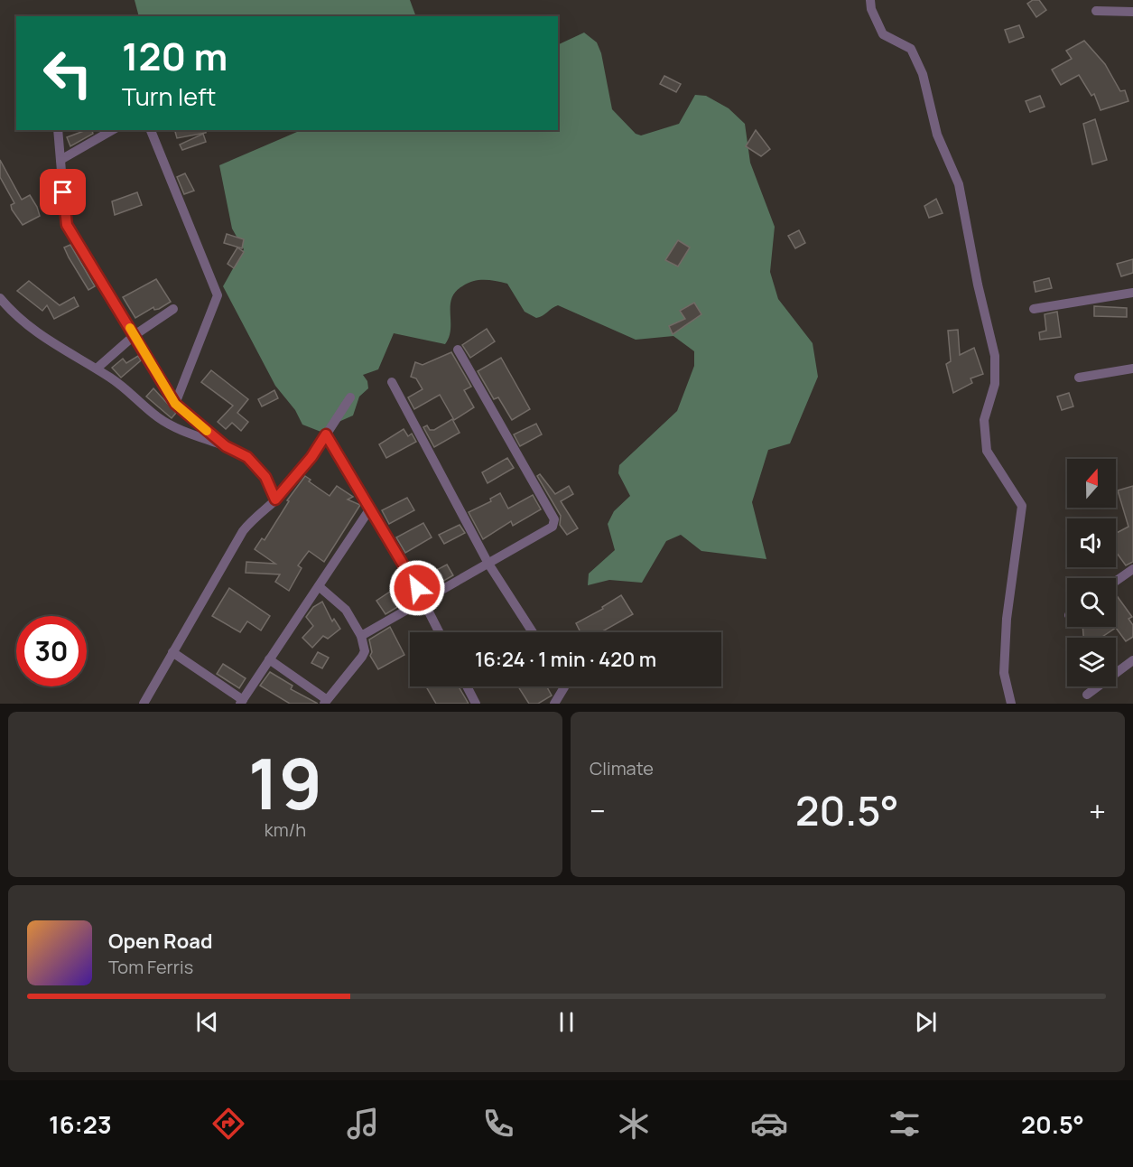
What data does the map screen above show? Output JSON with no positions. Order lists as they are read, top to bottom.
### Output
{
  "north": "top",
  "page": {
    "turn": ["120 m", "Turn left"],
    "limit": "30",
    "trip": "16:24 · 1 min · 420 m",
    "tile": [
      ["19", "km/h"],
      "Climate"
    ],
    "heat": ["−", "20.5°", "+"],
    "song": ["Open Road", "Tom Ferris"],
    "tabs": ["16:23", "20.5°"]
  }
}
